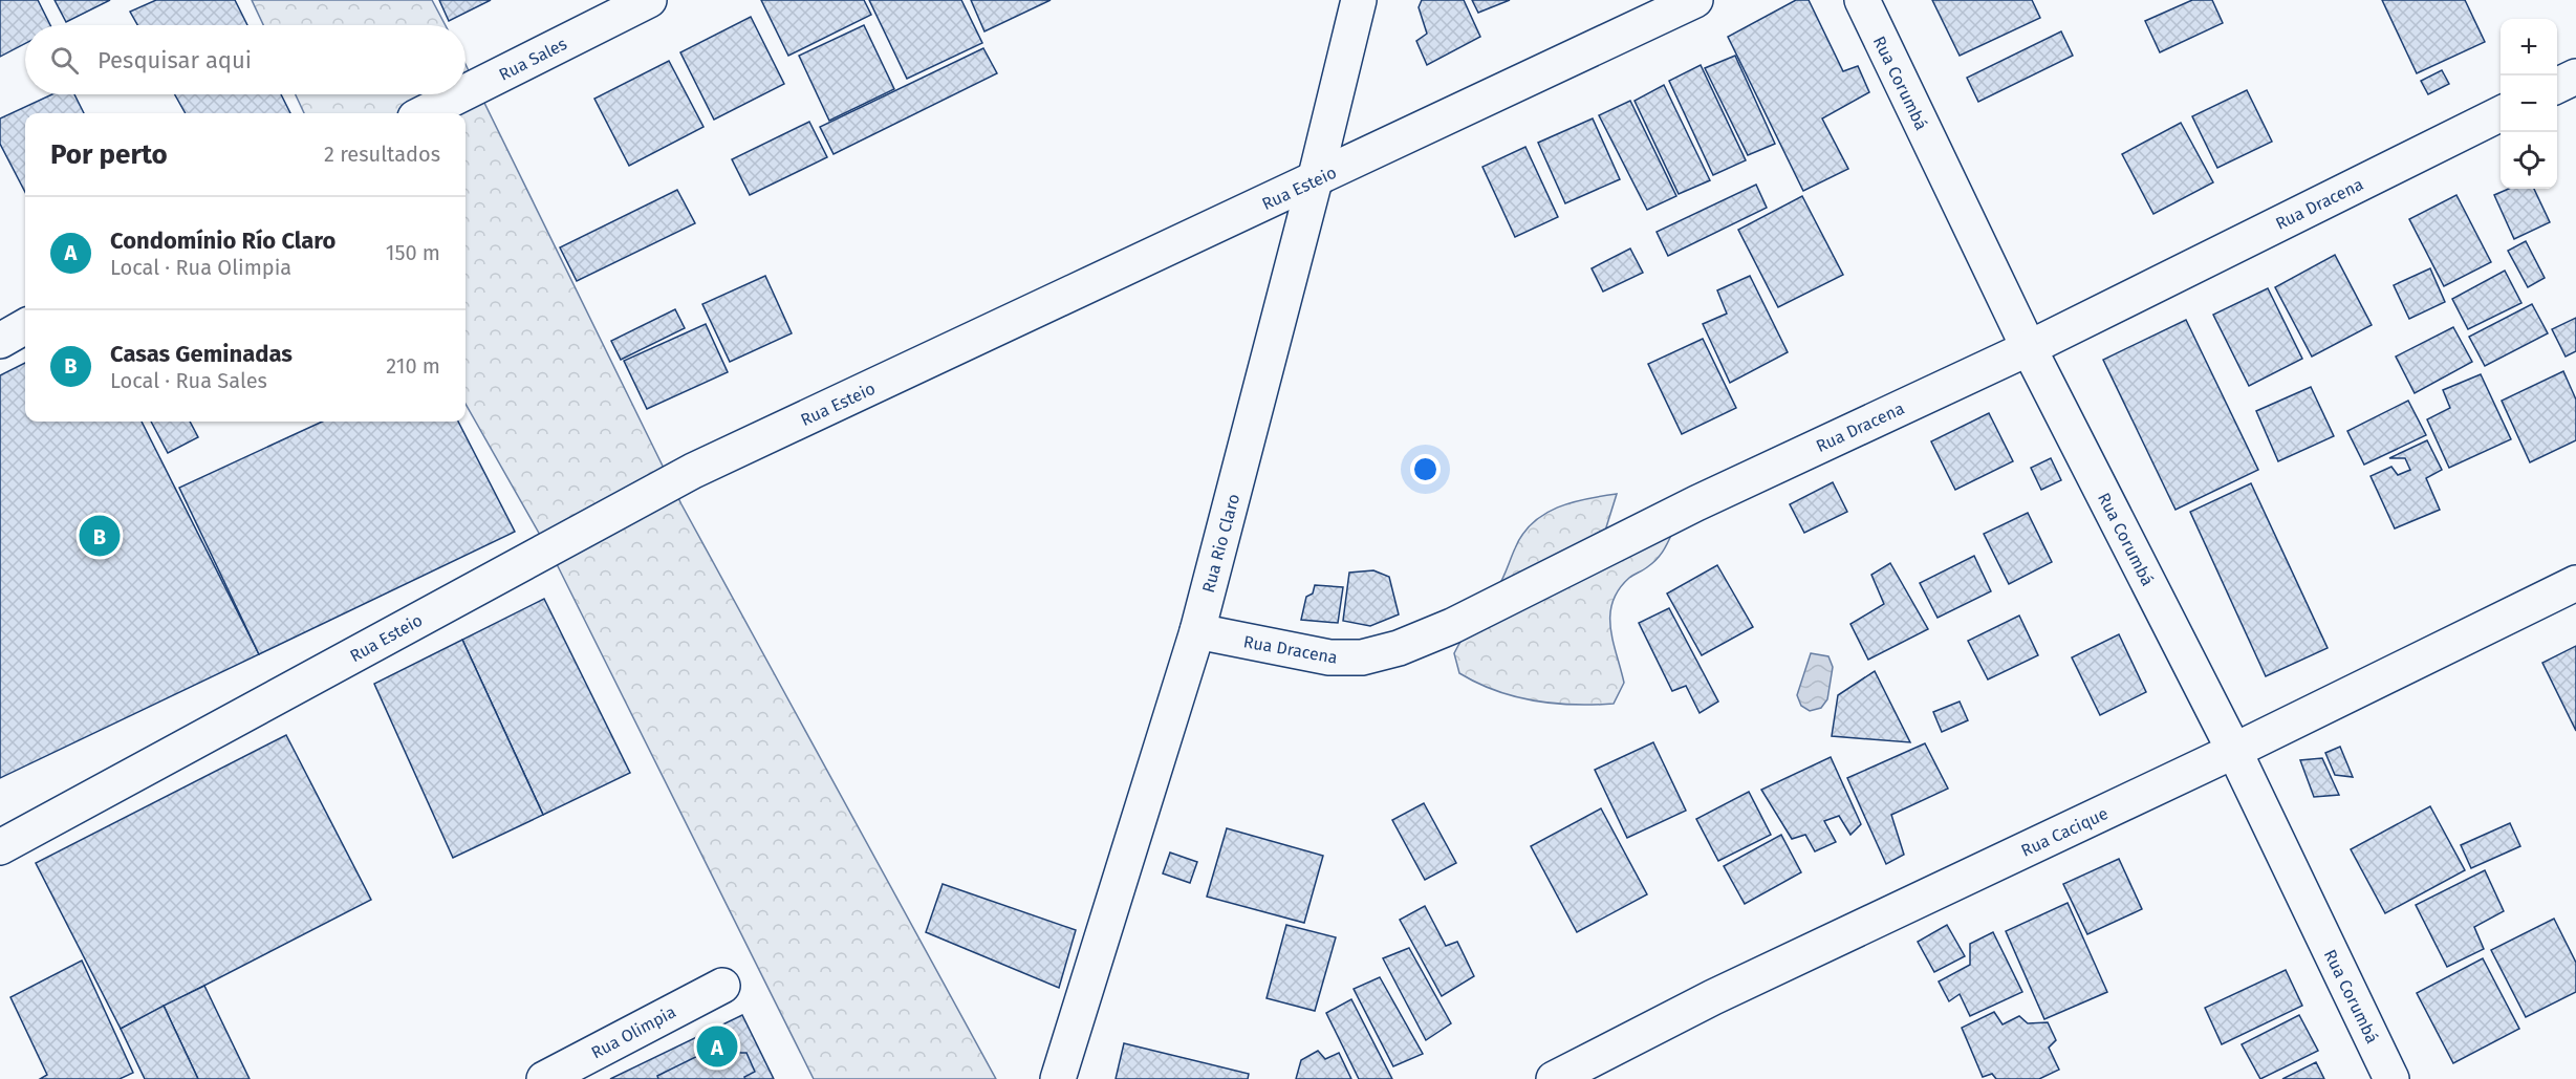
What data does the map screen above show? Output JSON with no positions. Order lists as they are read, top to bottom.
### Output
{
  "streets": {
    "street": [
      "Rua Sales",
      "Rua Corumbá",
      "Rua Esteio",
      "Rua Dracena",
      "Rua Rio Claro",
      "Rua Cacique",
      "Rua Olimpia"
    ]
  },
  "crossings": [
    ["Rua Corumbá", "Rua Dracena"],
    ["Rua Corumbá", "Rua Cacique"],
    ["Rua Esteio", "Rua Rio Claro"],
    ["Rua Dracena", "Rua Rio Claro"]
  ],
  "page": {
    "map_buttons": ["+", "−"],
    "search": "Pesquisar aqui",
    "heading": ["Por perto", "2 resultados"],
    "list": [
      {
        "mark": "A",
        "name": "Condomínio Río Claro",
        "note": "Local · Rua Olimpia",
        "value": "150 m"
      },
      {
        "mark": "B",
        "name": "Casas Geminadas",
        "note": "Local · Rua Sales",
        "value": "210 m"
      }
    ],
    "pins": ["B", "A"]
  }
}
